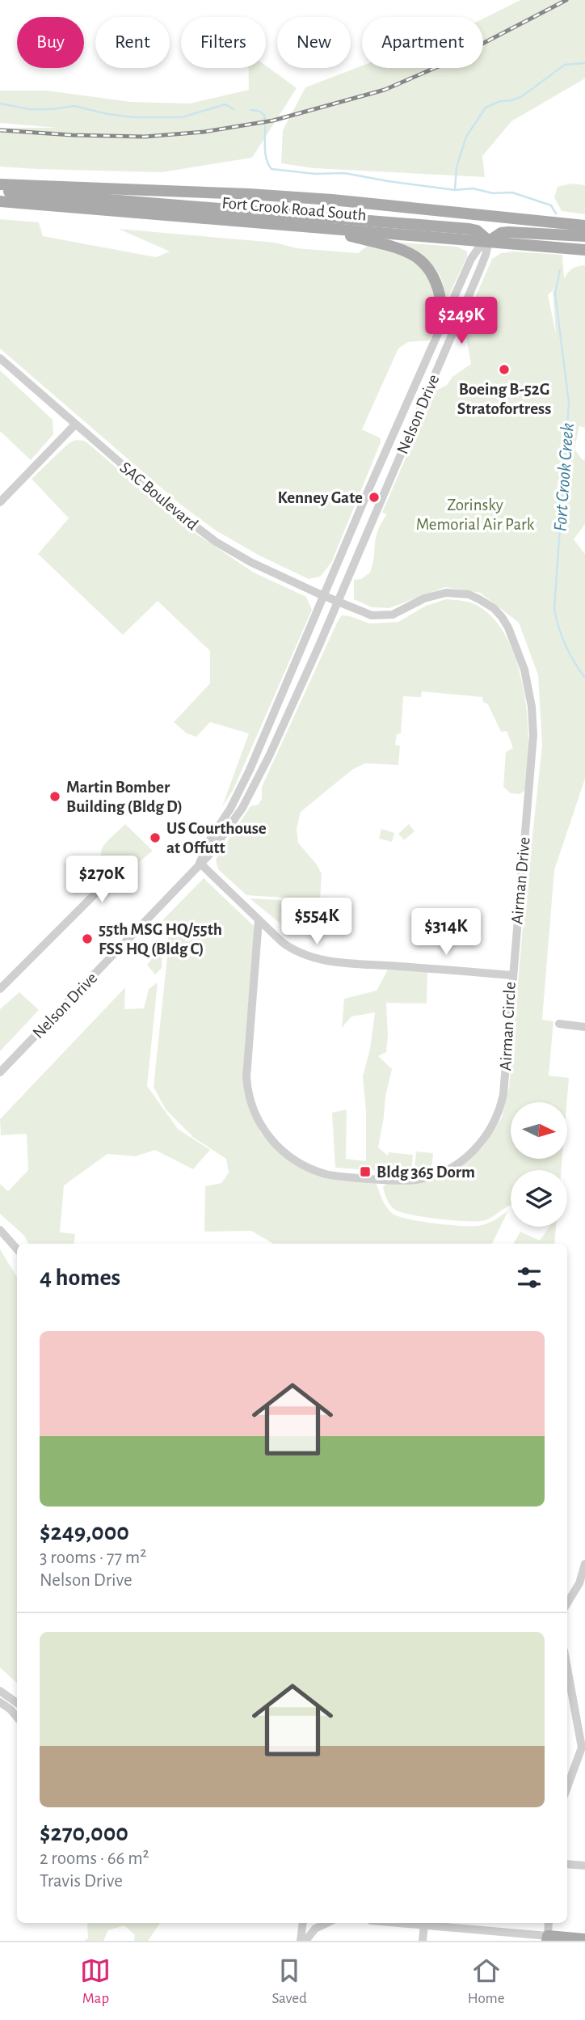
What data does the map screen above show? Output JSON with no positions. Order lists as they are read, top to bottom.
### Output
{
  "streets": {
    "main road": ["Fort Crook Road South"],
    "street": [
      "Nelson Drive",
      "SAC Boulevard",
      "Airman Drive",
      "Airman Circle"
    ]
  },
  "crossings": [
    ["Fort Crook Road South", "Nelson Drive"],
    ["Nelson Drive", "SAC Boulevard"],
    ["Nelson Drive", "Airman Drive"],
    ["SAC Boulevard", "Airman Drive"],
    ["Airman Drive", "Airman Circle"]
  ],
  "water": ["Fort Crook Creek"],
  "parks": ["Zorinsky Memorial Air Park"],
  "places": {
    "other": [
      "Boeing B-52G Stratofortress",
      "Kenney Gate",
      "Martin Bomber Building (Bldg D)",
      "US Courthouse at Offutt",
      "55th MSG HQ/55th FSS HQ (Bldg C)"
    ],
    "transit": ["Bldg 365 Dorm"]
  },
  "north": "right",
  "page": {
    "chip": [
      "Buy",
      "Rent",
      "Filters",
      "New",
      "Apartment"
    ],
    "price": [
      "$249K",
      "$270K",
      "$554K",
      "$314K"
    ],
    "heading": "4 homes",
    "list": [
      {
        "name": "$249,000",
        "note": "3 rooms · 77 m² · Nelson Drive"
      },
      {
        "name": "$270,000",
        "note": "2 rooms · 66 m² · Travis Drive"
      }
    ],
    "tabs": ["Map", "Saved", "Home"]
  }
}
